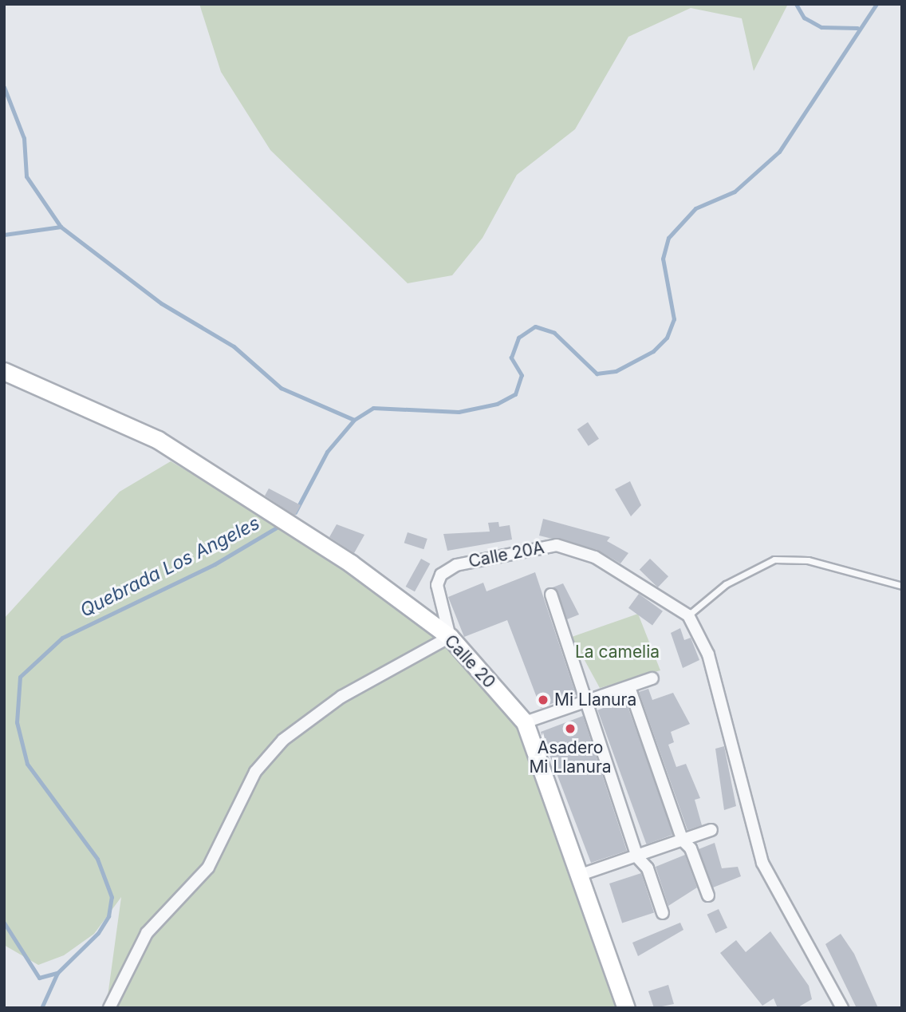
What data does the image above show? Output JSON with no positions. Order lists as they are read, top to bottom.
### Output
{
  "streets": {
    "main road": ["Calle 20"],
    "street": ["Calle 20A"]
  },
  "crossings": [
    ["Calle 20A", "Calle 20"]
  ],
  "water": ["Quebrada Los Angeles"],
  "parks": ["La camelia"],
  "places": ["Mi Llanura", "Asadero Mi Llanura"]
}
